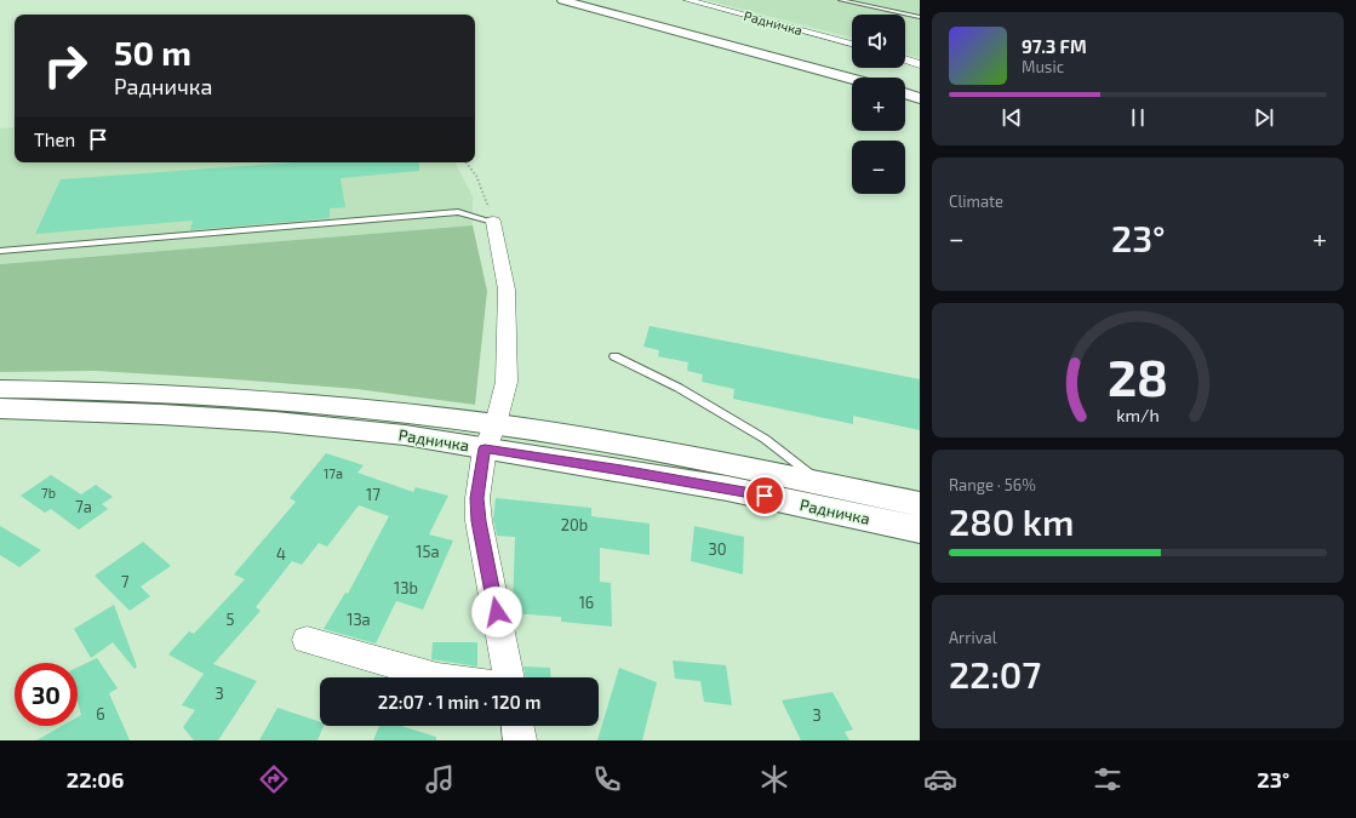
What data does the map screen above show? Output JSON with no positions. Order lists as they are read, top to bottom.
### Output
{
  "streets": {
    "main road": ["Радничка"]
  },
  "house_numbers": [
    "17a",
    "7b",
    "17",
    "7a",
    "20b",
    "30",
    "15a",
    "4",
    "7",
    "13b",
    "16",
    "5",
    "13a",
    "3",
    "6",
    "3"
  ],
  "page": {
    "map_buttons": ["+", "−"],
    "turn": ["50 m", "Радничка"],
    "song": ["97.3 FM", "Music"],
    "then": "Then",
    "tile": [
      "Climate",
      ["Range · 56%", "280 km"],
      ["Arrival", "22:07"]
    ],
    "heat": ["−", "23°", "+"],
    "limit": "30",
    "trip": "22:07 · 1 min · 120 m",
    "tabs": ["22:06", "23°"],
    "gauge": ["28", "km/h"]
  }
}
